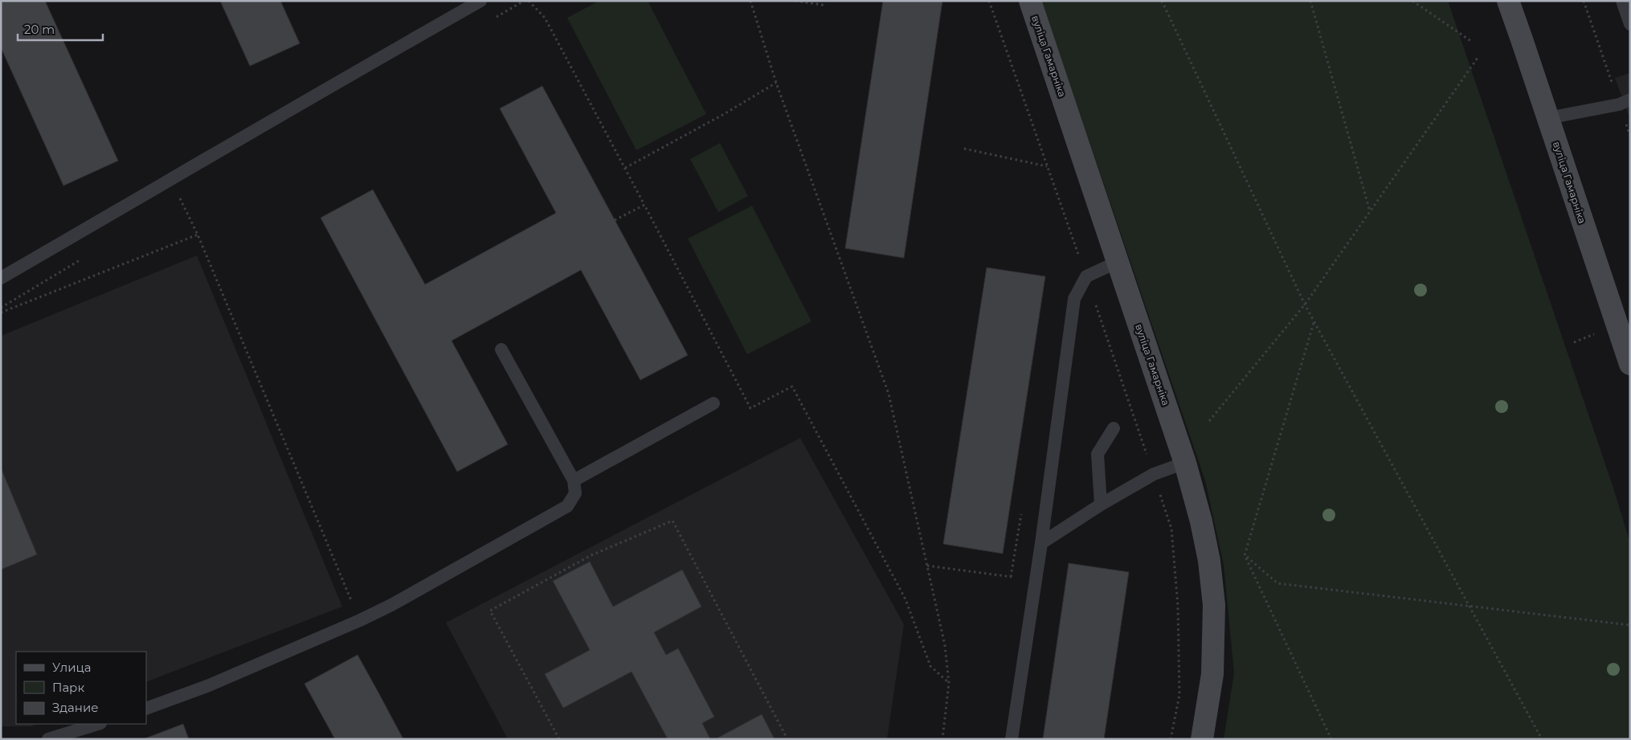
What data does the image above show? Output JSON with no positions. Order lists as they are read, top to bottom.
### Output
{
  "streets": {
    "street": ["вуліца Гамарніка"]
  },
  "legend": ["Улица", "Парк", "Здание"],
  "scale_bar": "20 m"
}
